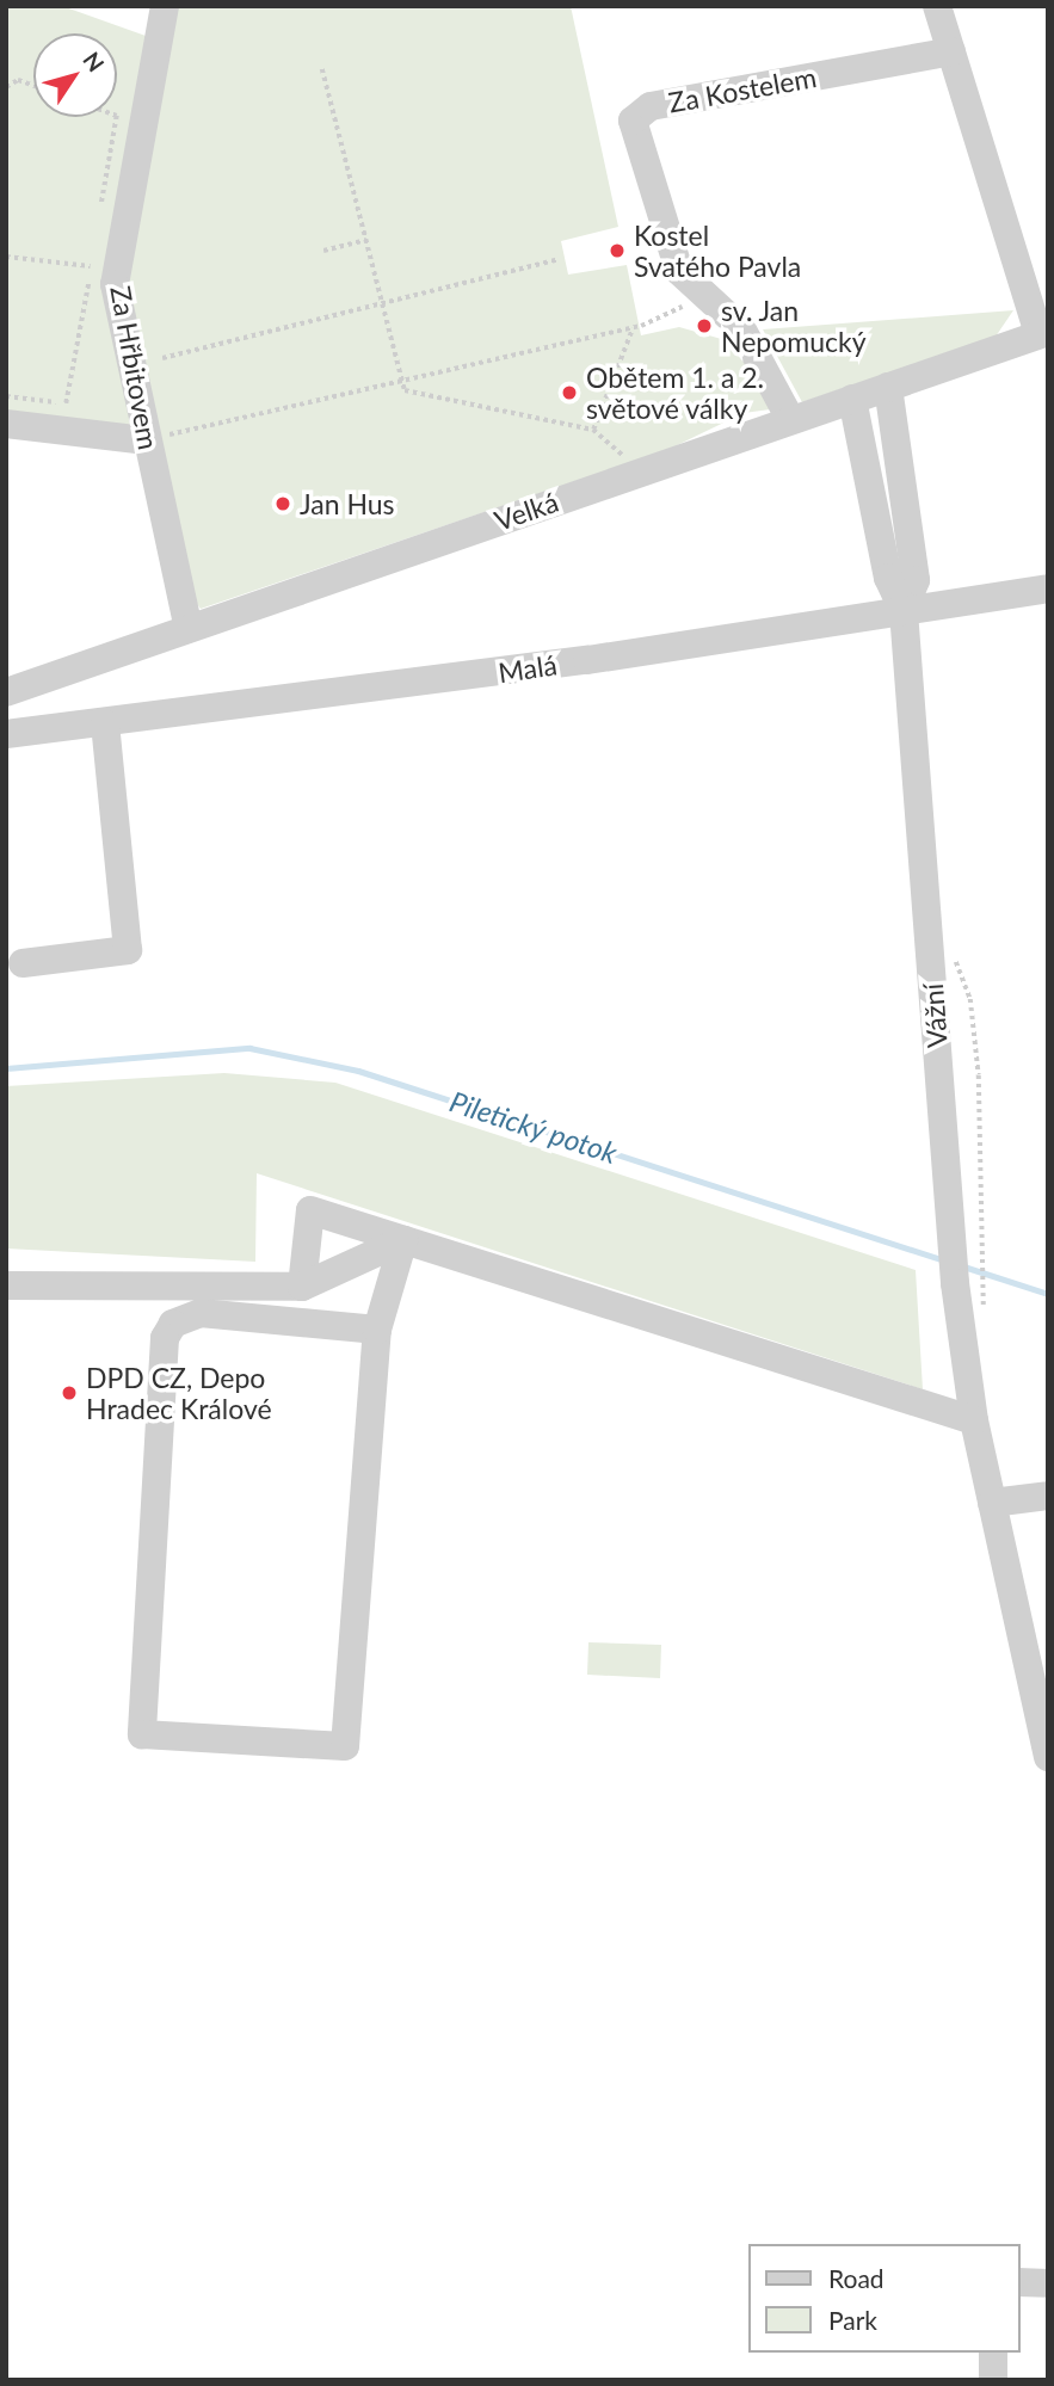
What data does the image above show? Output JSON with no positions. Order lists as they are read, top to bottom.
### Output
{
  "streets": {
    "street": [
      "Za Kostelem",
      "Za Hřbitovem",
      "Velká",
      "Malá",
      "Vážní"
    ]
  },
  "crossings": [
    ["Za Kostelem", "Velká"],
    ["Za Hřbitovem", "Velká"],
    ["Velká", "Vážní"],
    ["Malá", "Vážní"]
  ],
  "water": ["Piletický potok"],
  "places": [
    "Kostel Svatého Pavla",
    "sv. Jan Nepomucký",
    "Obětem 1. a 2. světové války",
    "Jan Hus",
    "DPD CZ, Depo Hradec Králové"
  ],
  "legend": ["Road", "Park"],
  "north": "top right"
}
